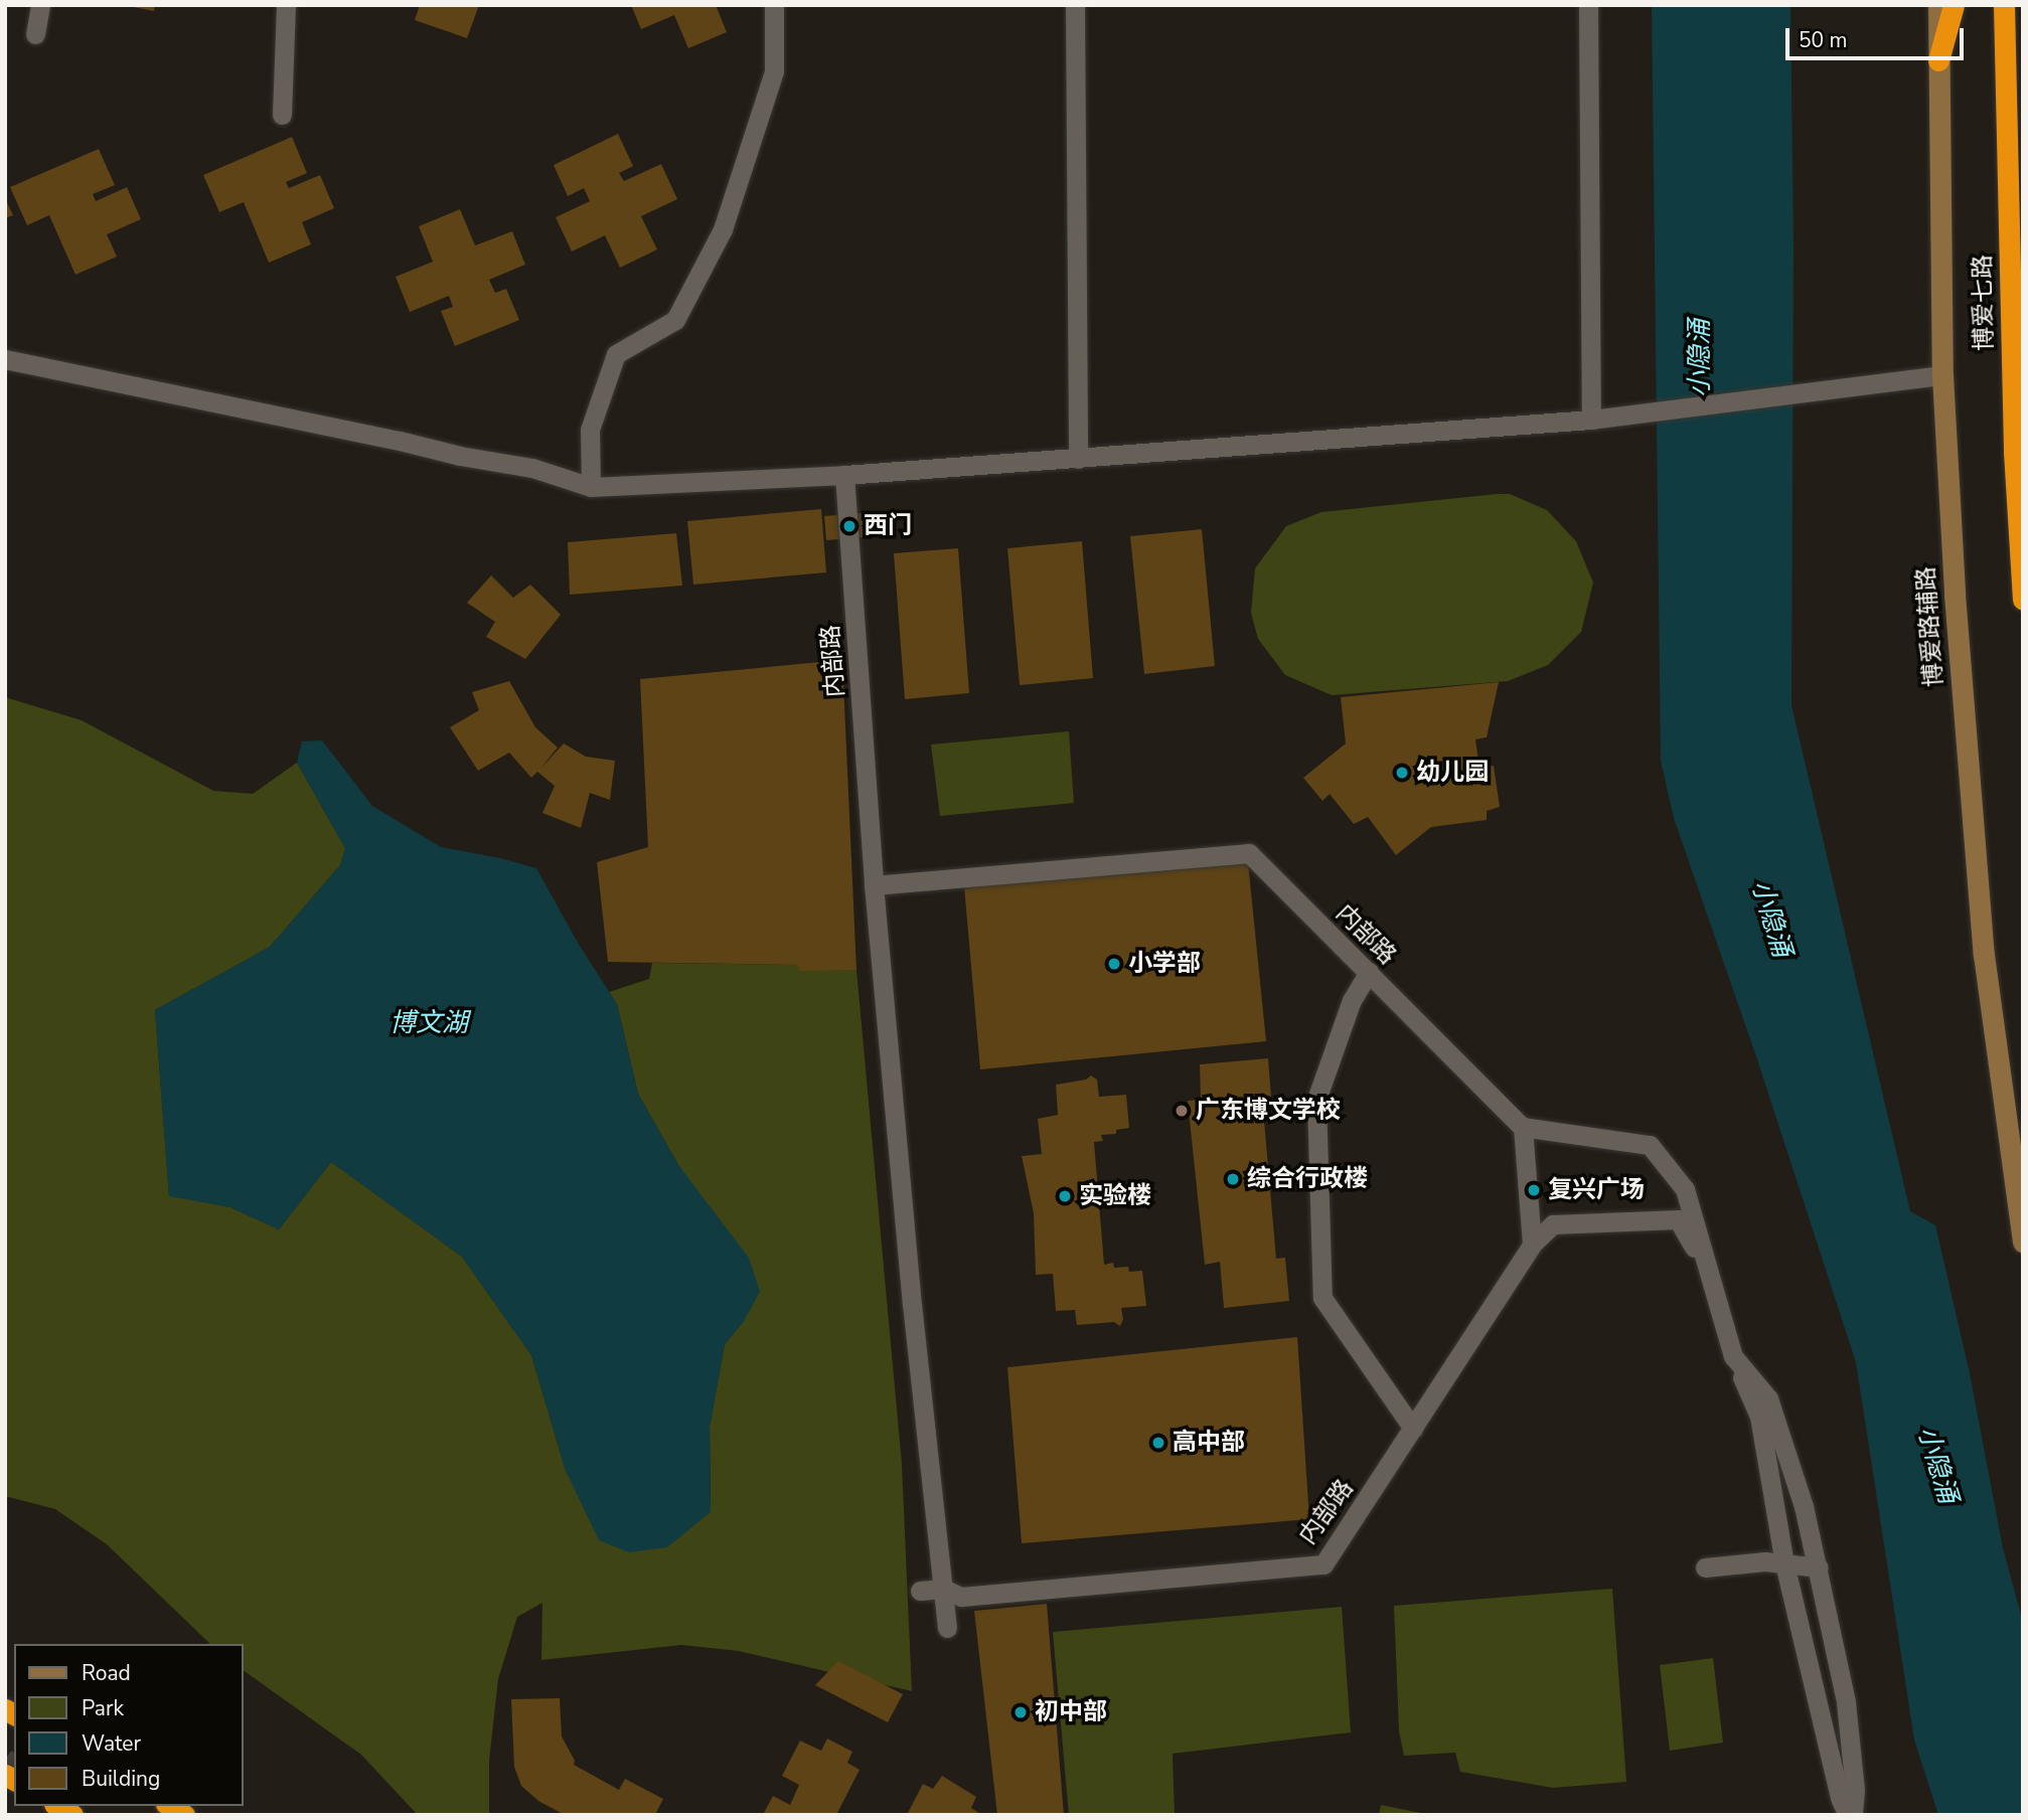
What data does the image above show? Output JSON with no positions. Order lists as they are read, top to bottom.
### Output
{
  "streets": {
    "highway": ["博爱七路"],
    "street": ["博爱路辅路", "内部路"]
  },
  "water": ["小隐涌", "博文湖"],
  "places": [
    "西门",
    "幼儿园",
    "小学部",
    "广东博文学校",
    "综合行政楼",
    "复兴广场",
    "实验楼",
    "高中部",
    "初中部"
  ],
  "legend": [
    "Road",
    "Park",
    "Water",
    "Building"
  ],
  "scale_bar": "50 m"
}
